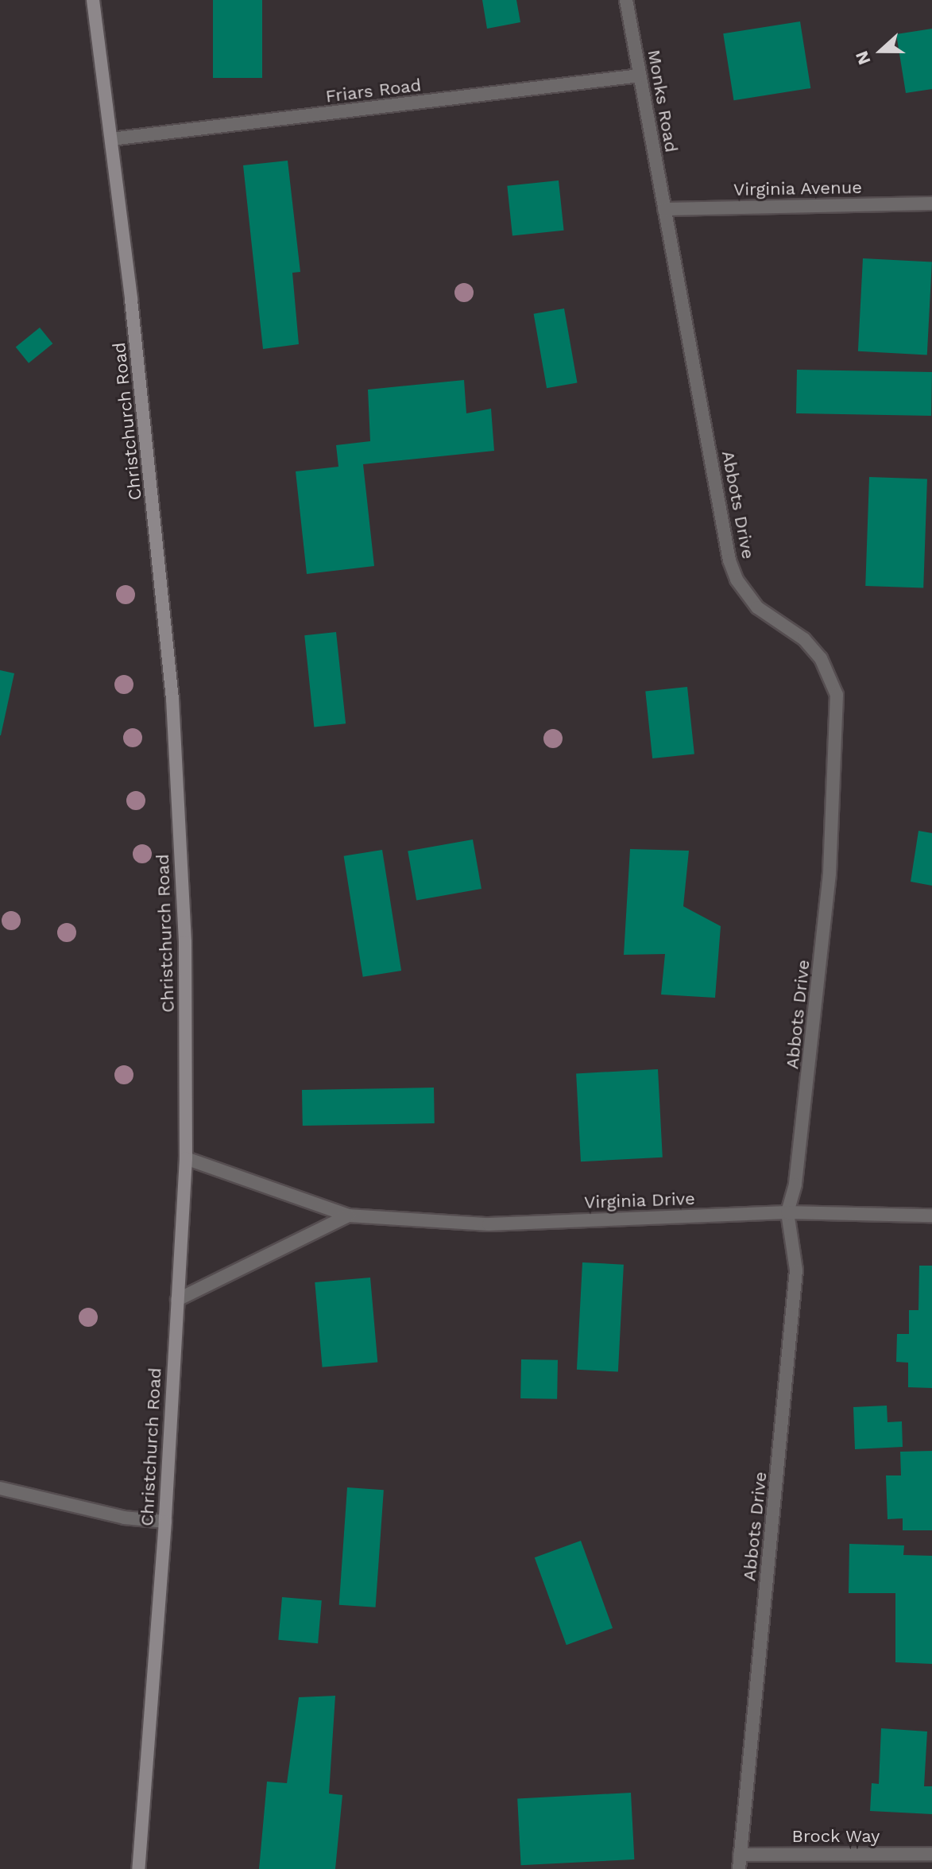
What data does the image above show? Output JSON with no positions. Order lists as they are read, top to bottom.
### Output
{
  "streets": {
    "main road": ["Christchurch Road"],
    "street": [
      "Friars Road",
      "Monks Road",
      "Virginia Avenue",
      "Abbots Drive",
      "Virginia Drive",
      "Brock Way"
    ]
  },
  "crossings": [
    ["Friars Road", "Monks Road"],
    ["Friars Road", "Christchurch Road"],
    ["Monks Road", "Virginia Avenue"],
    ["Monks Road", "Abbots Drive"],
    ["Virginia Avenue", "Abbots Drive"],
    ["Christchurch Road", "Virginia Drive"],
    ["Abbots Drive", "Virginia Drive"],
    ["Abbots Drive", "Brock Way"]
  ],
  "north": "left"
}
